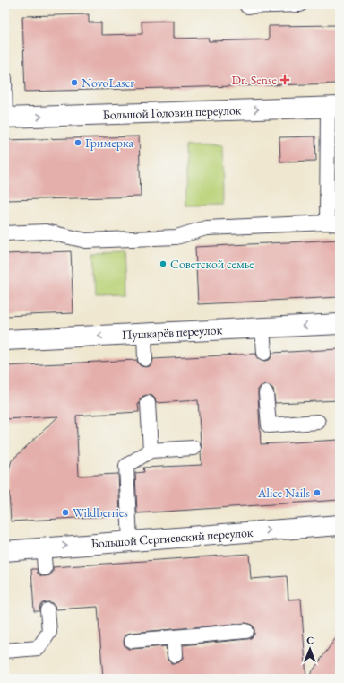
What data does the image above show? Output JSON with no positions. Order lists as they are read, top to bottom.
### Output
{
  "streets": {
    "street": ["Большой Головин переулок", "Пушкарёв переулок", "Большой Сергиевский переулок"]
  },
  "one_way": ["Большой Головин переулок", "Пушкарёв переулок", "Большой Сергиевский переулок"],
  "places": {
    "health": ["Dr. Sense"],
    "other": [
      "NovoLaser",
      "Гримерка",
      "Советской семье",
      "Alice Nails",
      "Wildberries"
    ]
  },
  "north": "top"
}
